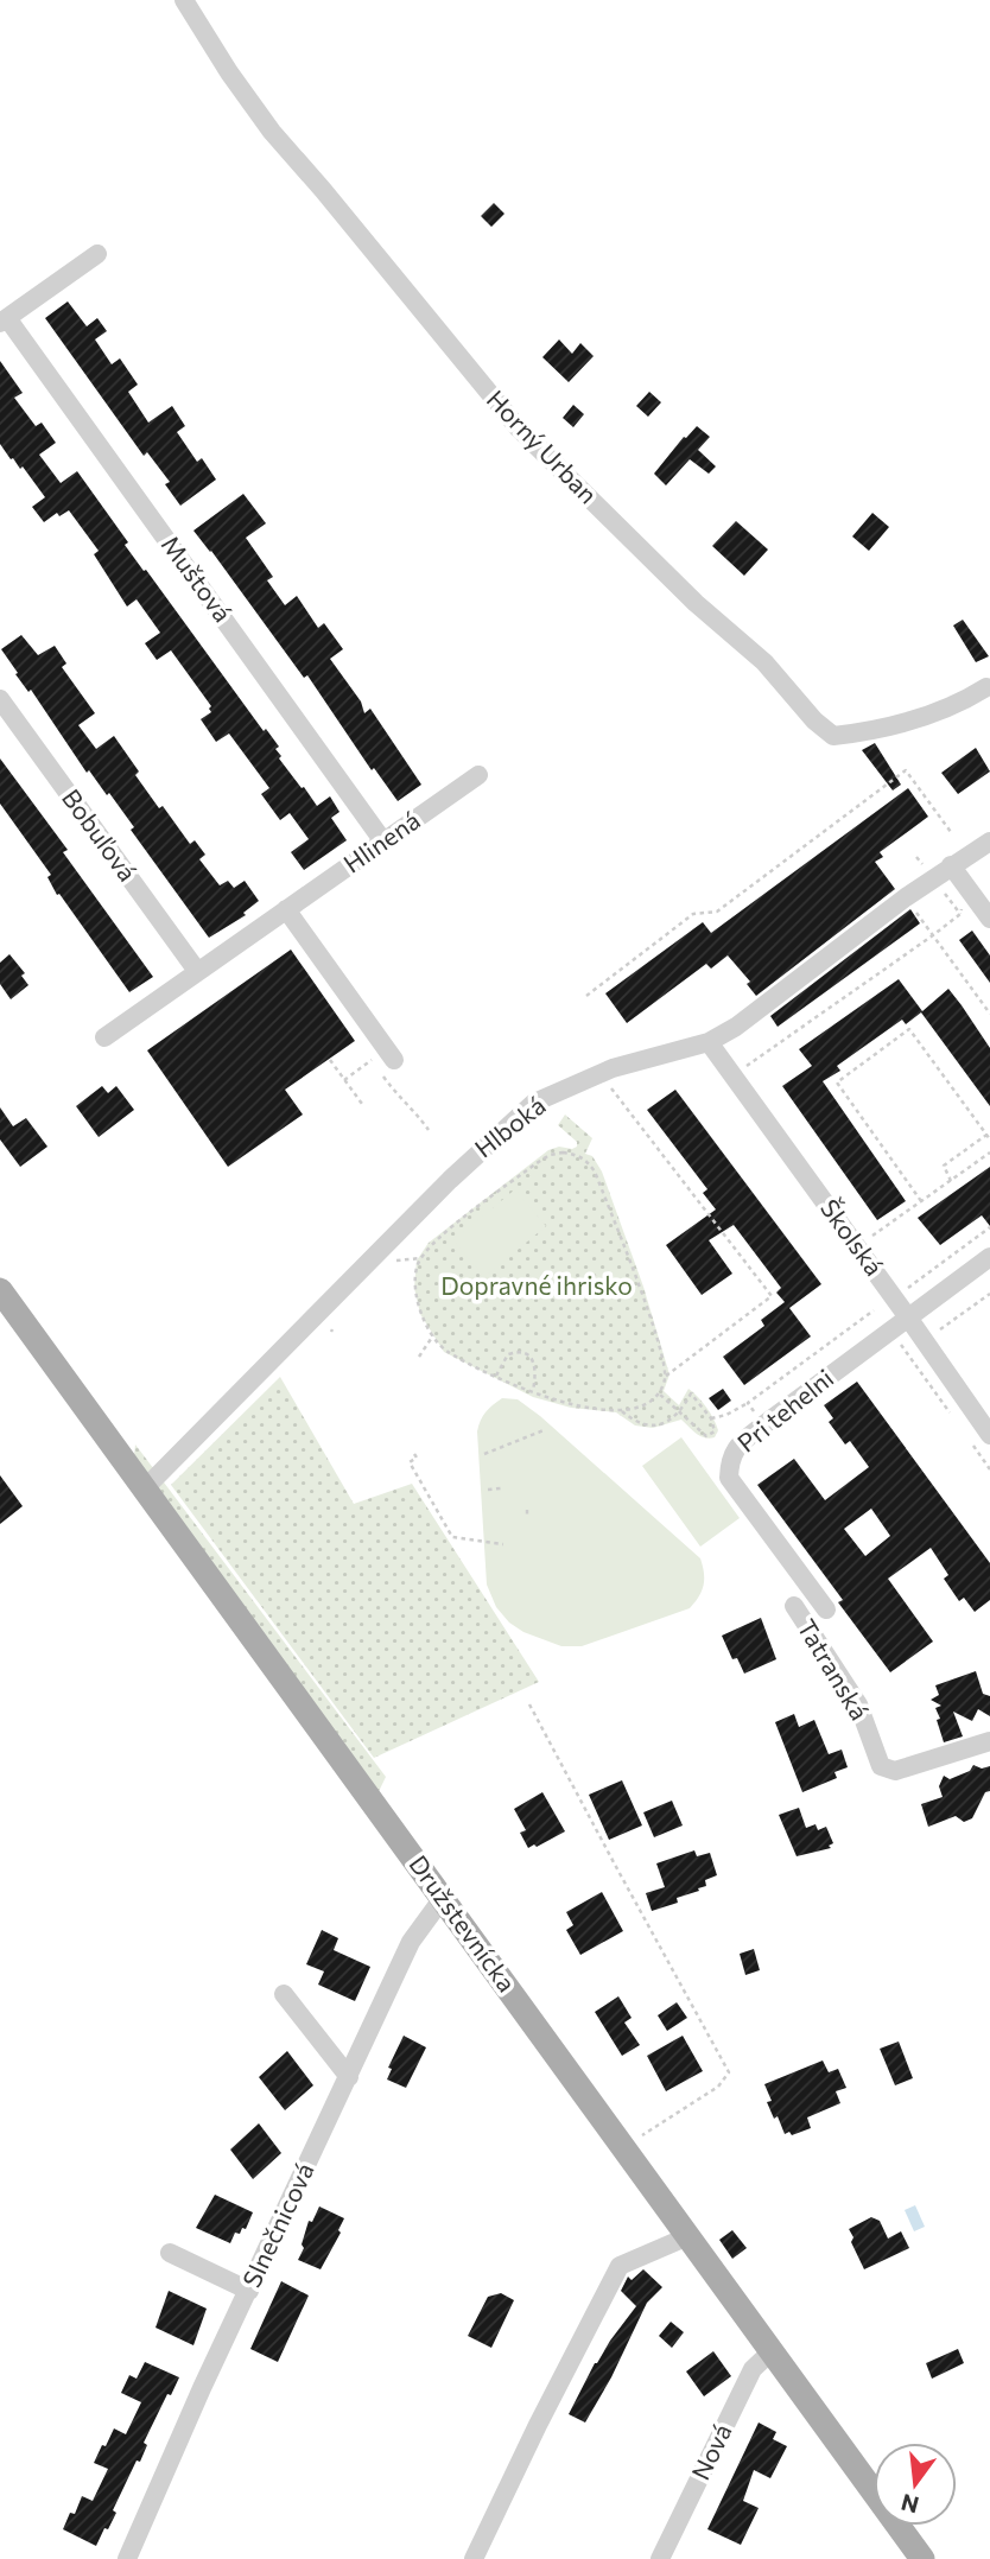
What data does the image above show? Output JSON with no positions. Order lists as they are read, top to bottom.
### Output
{
  "streets": {
    "main road": ["Družstevnícka"],
    "street": [
      "Horný Urban",
      "Muštová",
      "Bobuľová",
      "Hlinená",
      "Hlboká",
      "Školská",
      "Pri tehelni",
      "Tatranská",
      "Slnečnicová",
      "Nová"
    ]
  },
  "crossings": [
    ["Muštová", "Hlinená"],
    ["Bobuľová", "Hlinená"],
    ["Hlboká", "Školská"],
    ["Hlboká", "Družstevnícka"],
    ["Školská", "Pri tehelni"],
    ["Družstevnícka", "Slnečnicová"],
    ["Družstevnícka", "Nová"]
  ],
  "parks": ["Dopravné ihrisko"],
  "north": "bottom"
}
